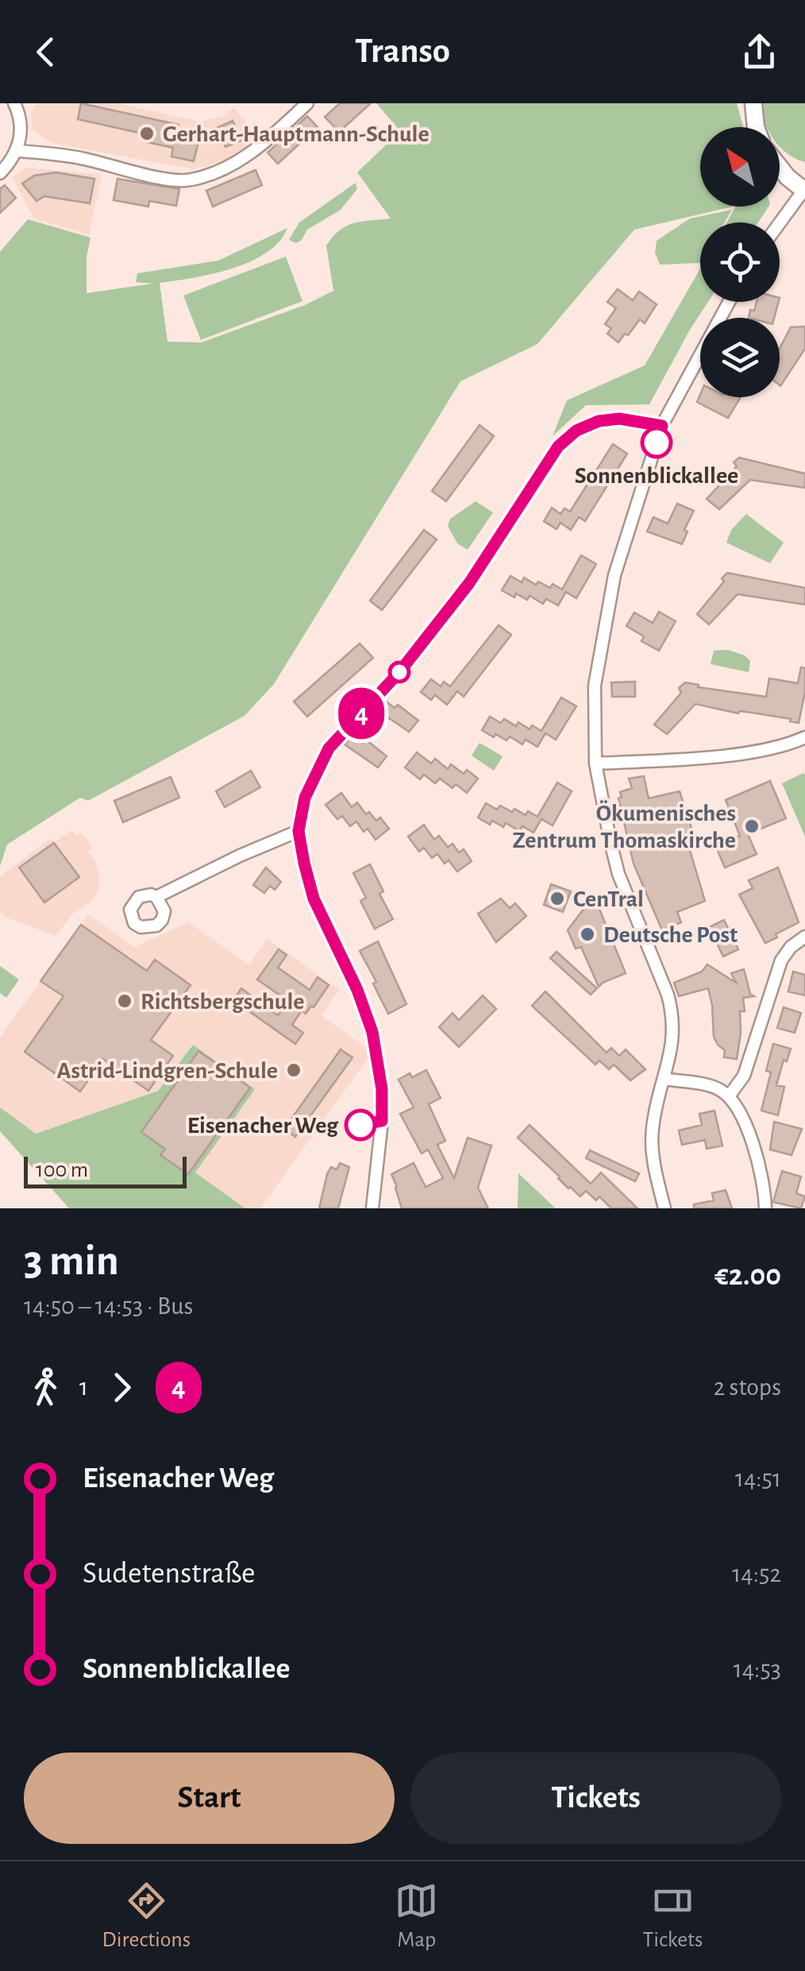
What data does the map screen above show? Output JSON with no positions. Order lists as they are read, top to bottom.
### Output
{
  "places": [
    "Gerhart-Hauptmann-Schule",
    "Sonnenblickallee",
    "Ökumenisches Zentrum Thomaskirche",
    "CenTral",
    "Deutsche Post",
    "Richtsbergschule",
    "Astrid-Lindgren-Schule",
    "Eisenacher Weg"
  ],
  "lines": ["bus line 4"],
  "scale_bar": "100 m",
  "north": "top left",
  "page": {
    "header": "Transo",
    "on_map": "4",
    "scale": "100 m",
    "heading": ["3 min", "14:50 – 14:53 · Bus", "€2.00"],
    "legs": ["1", "4", "2 stops"],
    "list": [
      {
        "name": "Eisenacher Weg",
        "value": "14:51"
      },
      {
        "name": "Sudetenstraße",
        "value": "14:52"
      },
      {
        "name": "Sonnenblickallee",
        "value": "14:53"
      }
    ],
    "buttons": ["Start", "Tickets"],
    "tabs": ["Directions", "Map", "Tickets"]
  }
}
